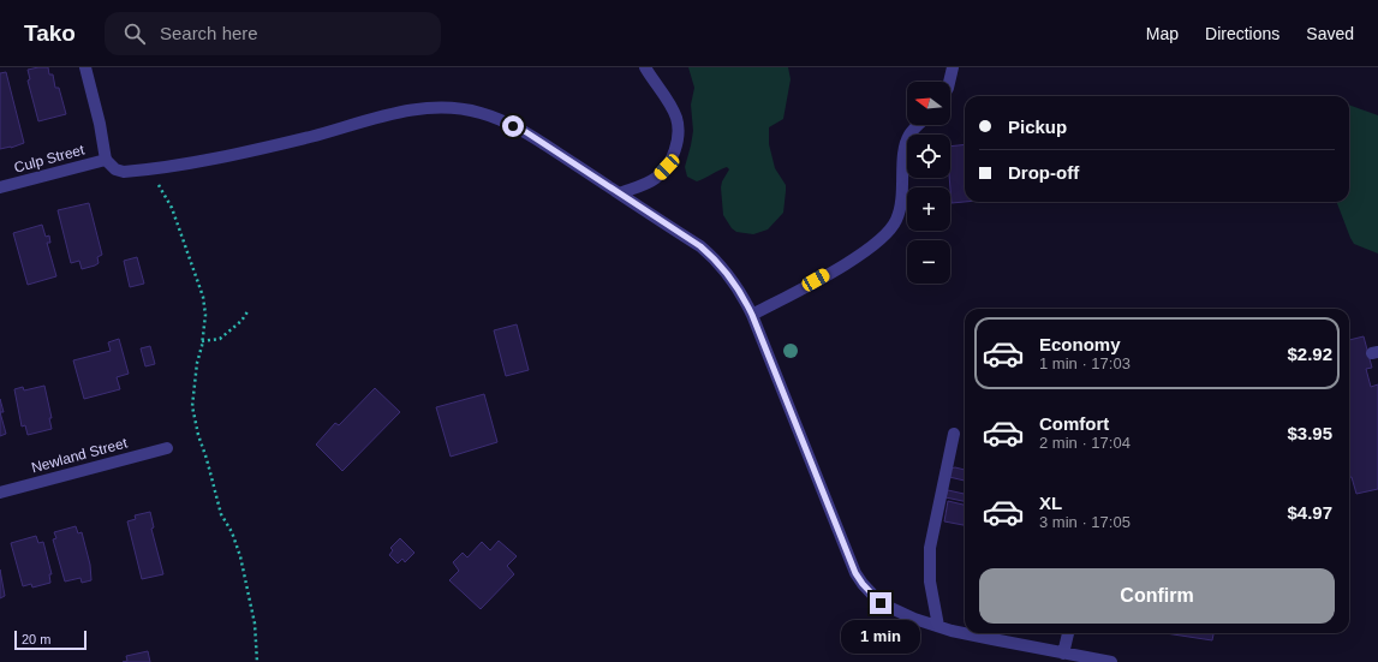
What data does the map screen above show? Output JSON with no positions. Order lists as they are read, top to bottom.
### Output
{
  "streets": {
    "street": ["Culp Street", "Newland Street"]
  },
  "scale_bar": "20 m",
  "north": "left",
  "page": {
    "header": "Tako",
    "search": "Search here",
    "nav": ["Map", "Directions", "Saved"],
    "map_buttons": ["+", "−"],
    "banner": ["Pickup", "Drop-off"],
    "list": [
      {
        "name": "Economy",
        "note": "1 min · 17:03",
        "value": "$2.92"
      },
      {
        "name": "Comfort",
        "note": "2 min · 17:04",
        "value": "$3.95"
      },
      {
        "name": "XL",
        "note": "3 min · 17:05",
        "value": "$4.97"
      }
    ],
    "buttons": "Confirm",
    "bubble": "1 min",
    "scale": "20 m"
  }
}
